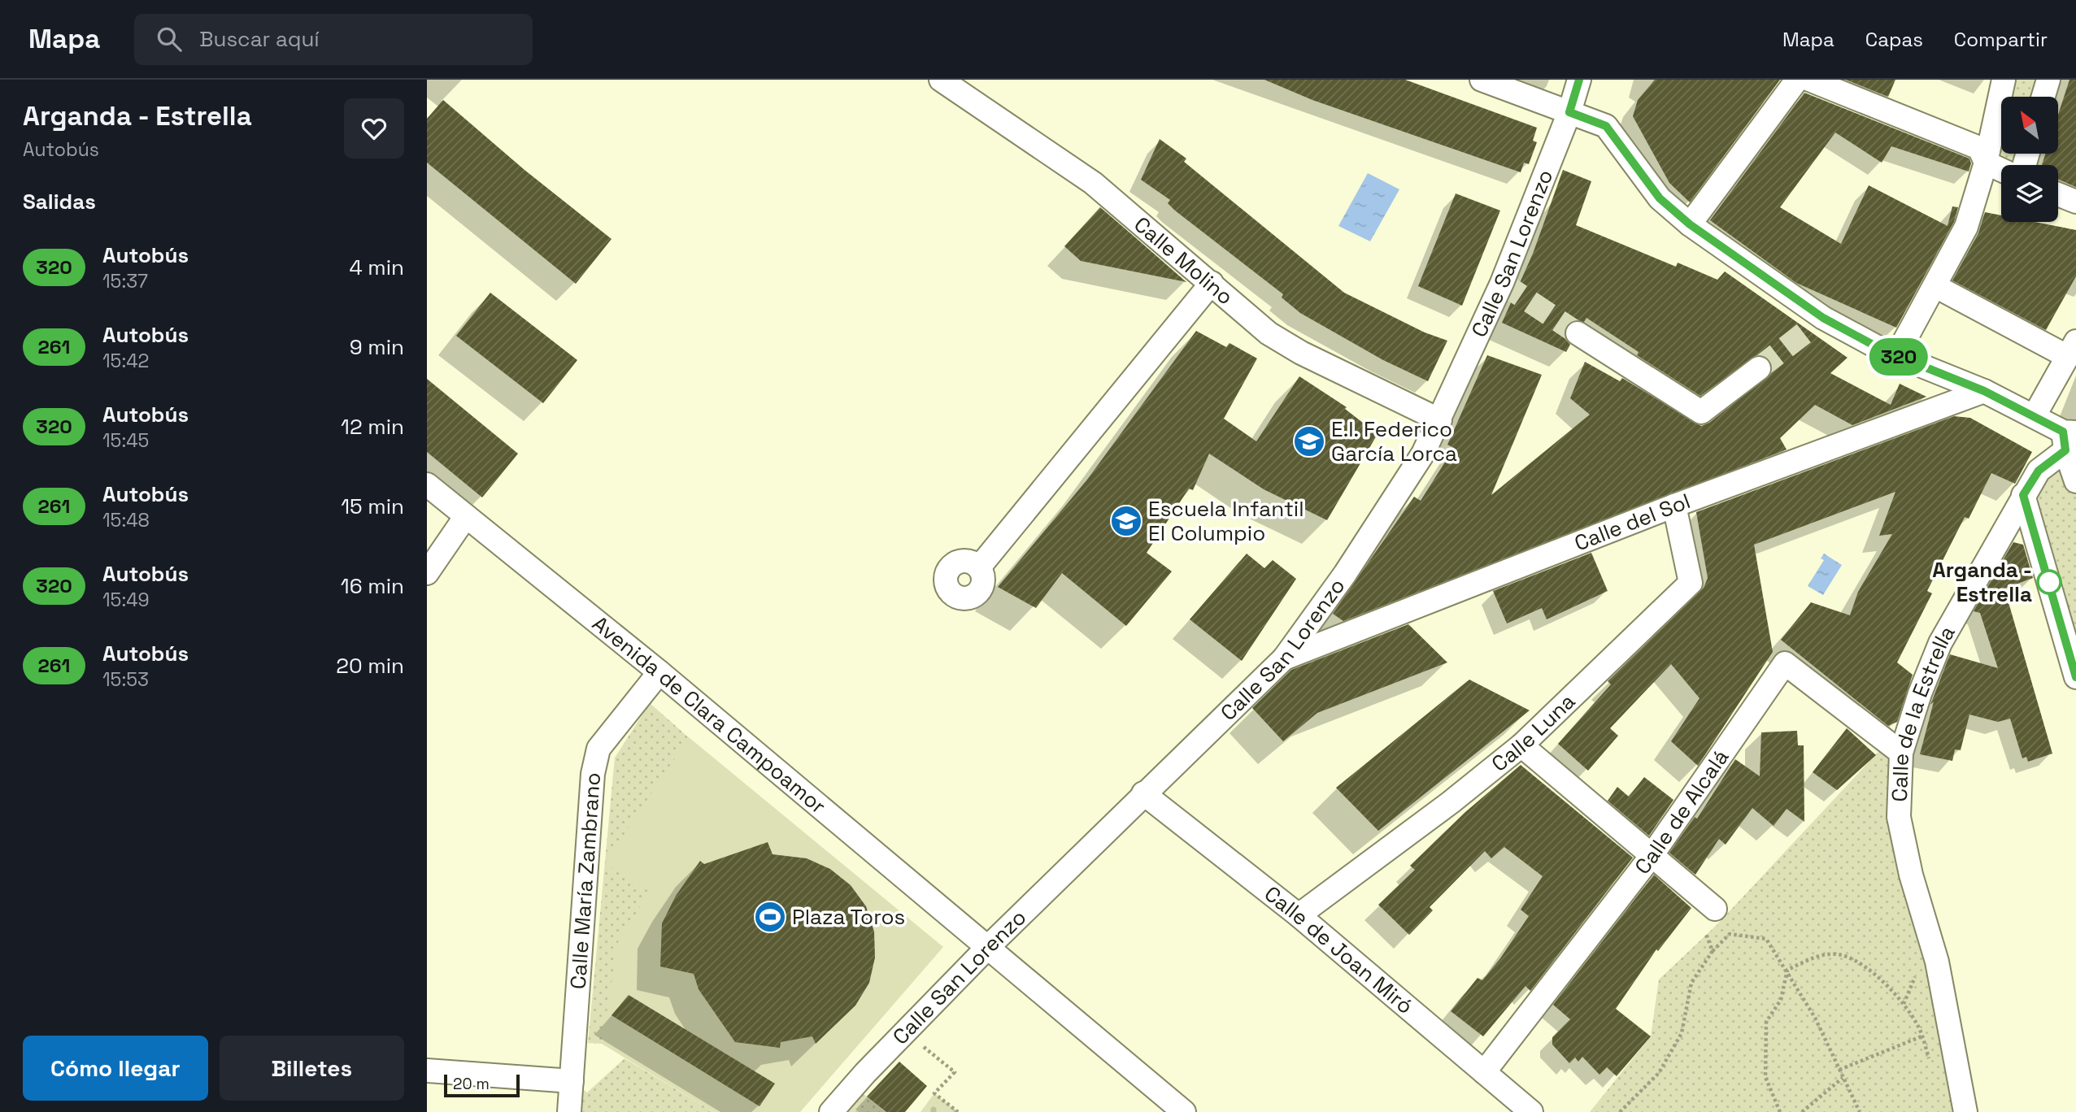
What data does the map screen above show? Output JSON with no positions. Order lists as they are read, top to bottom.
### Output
{
  "streets": {
    "street": [
      "Calle San Lorenzo",
      "Calle Molino",
      "Calle del Sol",
      "Avenida de Clara Campoamor",
      "Calle de la Estrella",
      "Calle Luna",
      "Calle de Alcalá",
      "Calle María Zambrano",
      "Calle de Joan Miró"
    ]
  },
  "crossings": [
    ["Calle San Lorenzo", "Calle Molino"],
    ["Calle San Lorenzo", "Calle del Sol"],
    ["Calle San Lorenzo", "Avenida de Clara Campoamor"],
    ["Calle San Lorenzo", "Calle de Joan Miró"],
    ["Calle del Sol", "Calle Luna"],
    ["Avenida de Clara Campoamor", "Calle María Zambrano"],
    ["Calle de la Estrella", "Calle de Alcalá"],
    ["Calle Luna", "Calle de Joan Miró"],
    ["Calle de Alcalá", "Calle de Joan Miró"]
  ],
  "places": {
    "school or university": ["E.I. Federico García Lorca", "Escuela Infantil El Columpio"],
    "other": ["Arganda - Estrella"],
    "sports": ["Plaza Toros"]
  },
  "lines": ["bus line 320"],
  "scale_bar": "20 m",
  "north": "top left",
  "page": {
    "header": "Mapa",
    "search": "Buscar aquí",
    "nav": ["Mapa", "Capas", "Compartir"],
    "heading": [
      ["Arganda - Estrella", "Autobús"],
      "Salidas"
    ],
    "on_map": "320",
    "list": [
      {
        "mark": "320",
        "name": "Autobús",
        "note": "15:37",
        "value": "4 min"
      },
      {
        "mark": "261",
        "name": "Autobús",
        "note": "15:42",
        "value": "9 min"
      },
      {
        "mark": "320",
        "name": "Autobús",
        "note": "15:45",
        "value": "12 min"
      },
      {
        "mark": "261",
        "name": "Autobús",
        "note": "15:48",
        "value": "15 min"
      },
      {
        "mark": "320",
        "name": "Autobús",
        "note": "15:49",
        "value": "16 min"
      },
      {
        "mark": "261",
        "name": "Autobús",
        "note": "15:53",
        "value": "20 min"
      }
    ],
    "buttons": ["Cómo llegar", "Billetes"],
    "scale": "20 m"
  }
}
